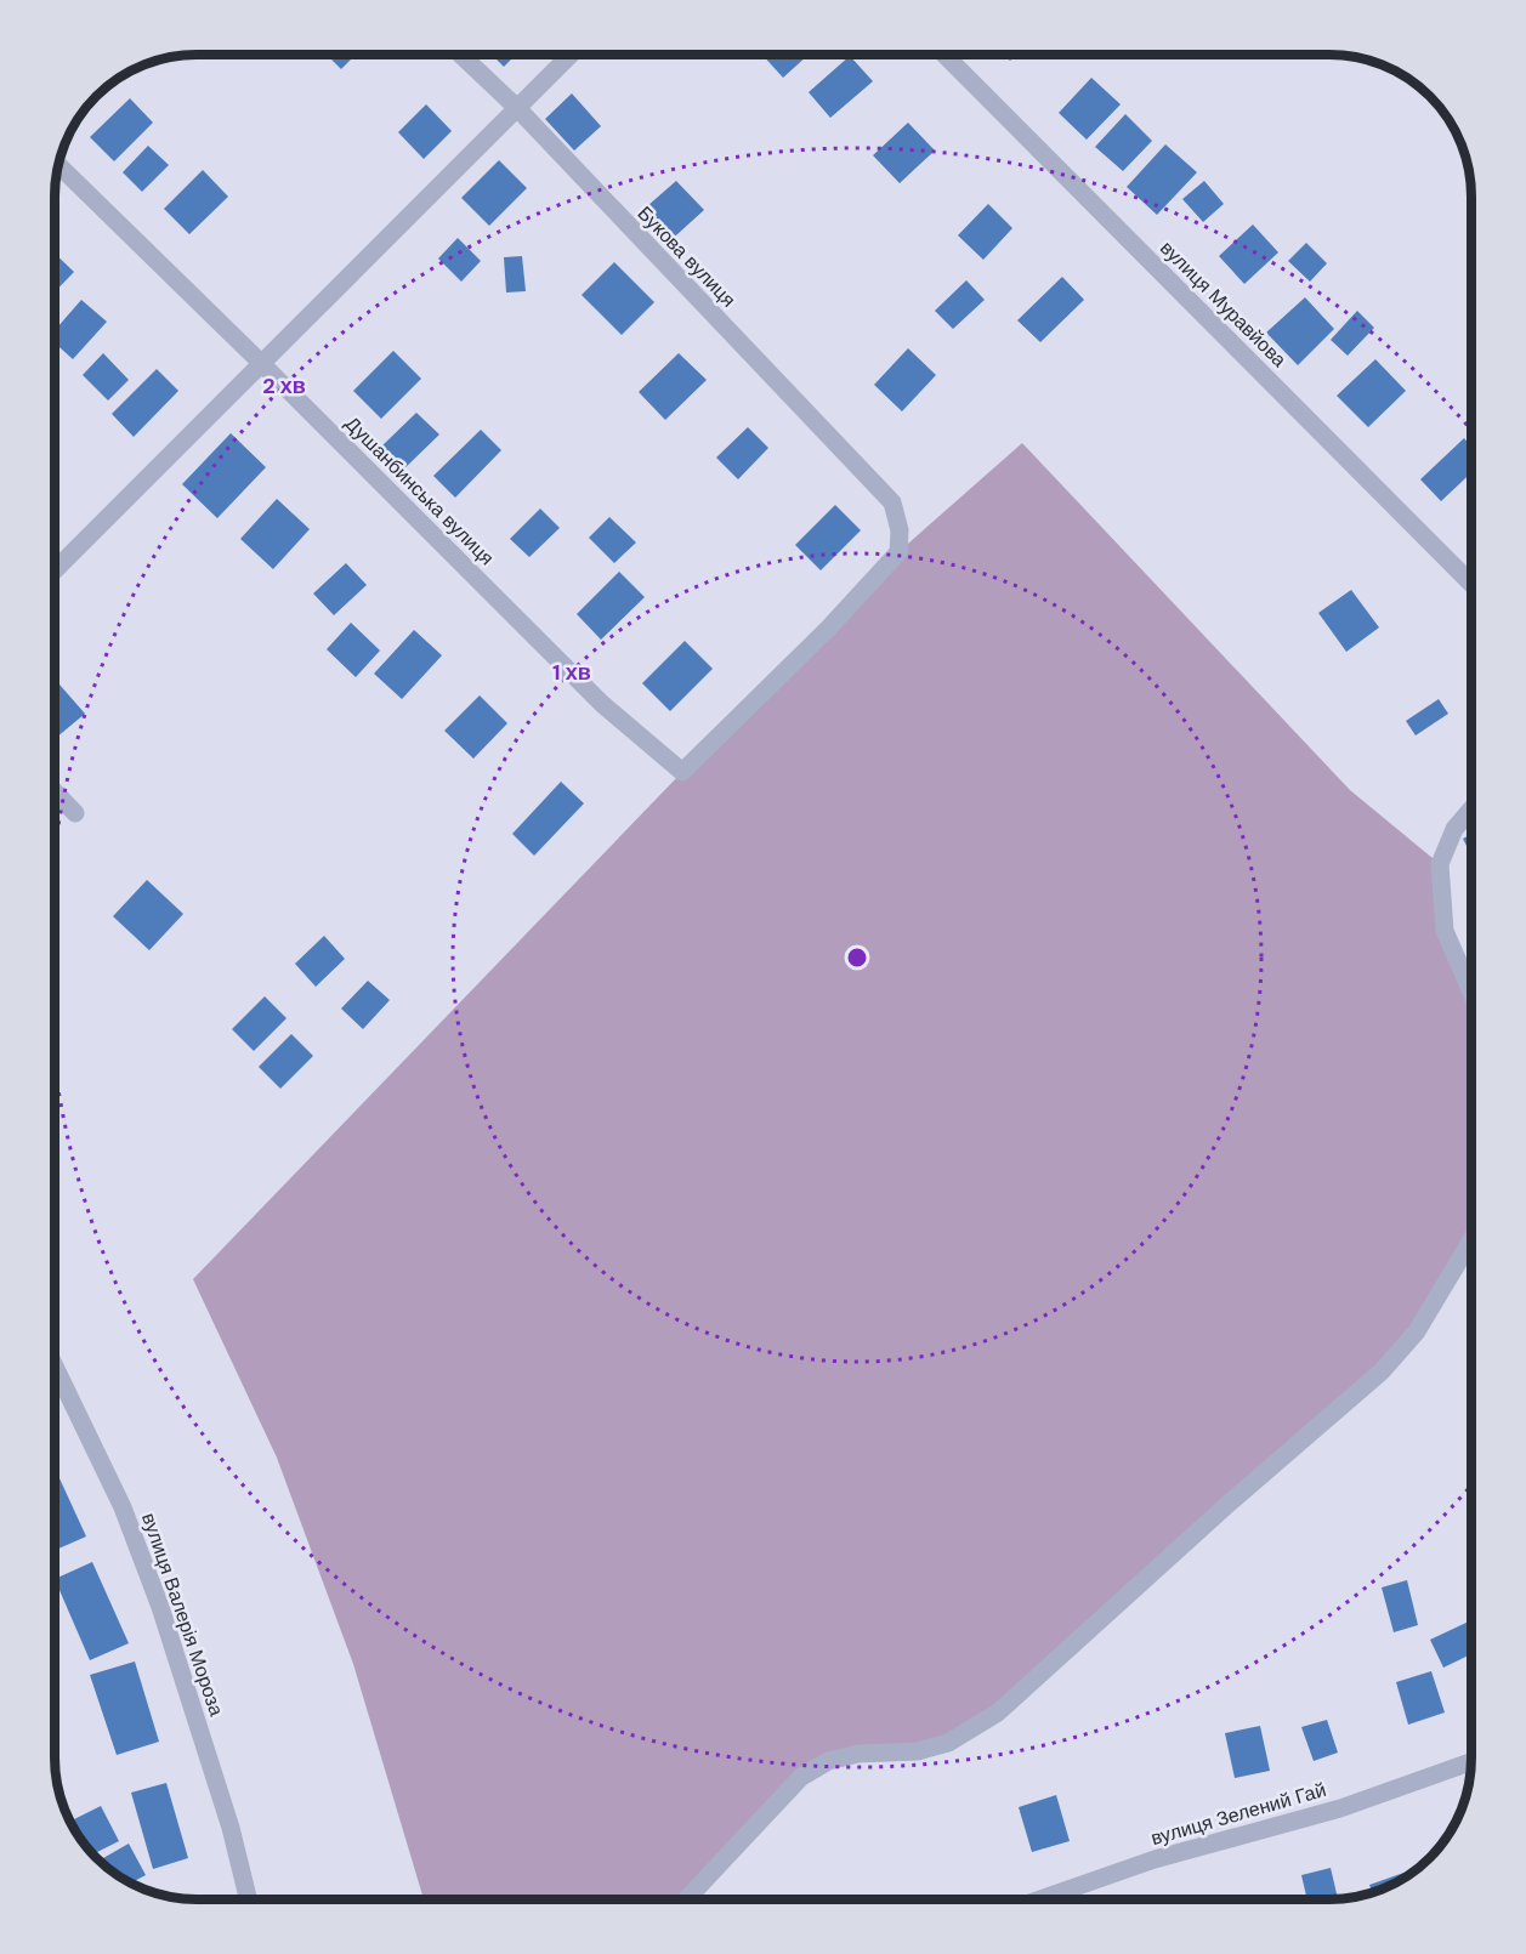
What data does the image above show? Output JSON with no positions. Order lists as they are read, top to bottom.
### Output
{
  "streets": {
    "street": [
      "Букова вулиця",
      "вулиця Муравйова",
      "Душанбинська вулиця",
      "вулиця Валерія Мороза",
      "вулиця Зелений Гай"
    ]
  },
  "crossings": [
    ["Букова вулиця", "Душанбинська вулиця"]
  ],
  "rings": ["2 хв", "1 хв"]
}
